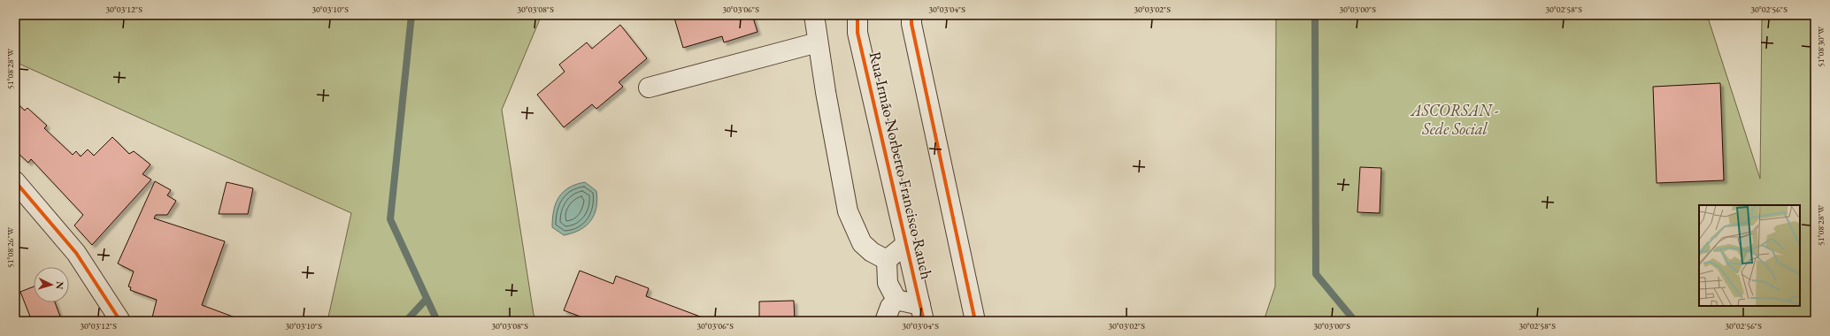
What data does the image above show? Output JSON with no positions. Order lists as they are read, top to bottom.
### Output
{
  "streets": {
    "street": ["Rua Irmão Norberto Francisco Rauch"]
  },
  "parks": ["ASCORSAN - Sede Social"],
  "north": "right",
  "coordinates": [
    "30°03'12\"S",
    "30°03'10\"S",
    "30°03'08\"S",
    "30°03'06\"S",
    "30°03'04\"S",
    "30°03'02\"S",
    "30°03'00\"S",
    "30°02'58\"S",
    "30°02'56\"S",
    "51°08'30\"W",
    "51°08'28\"W",
    "51°08'26\"W"
  ]
}
